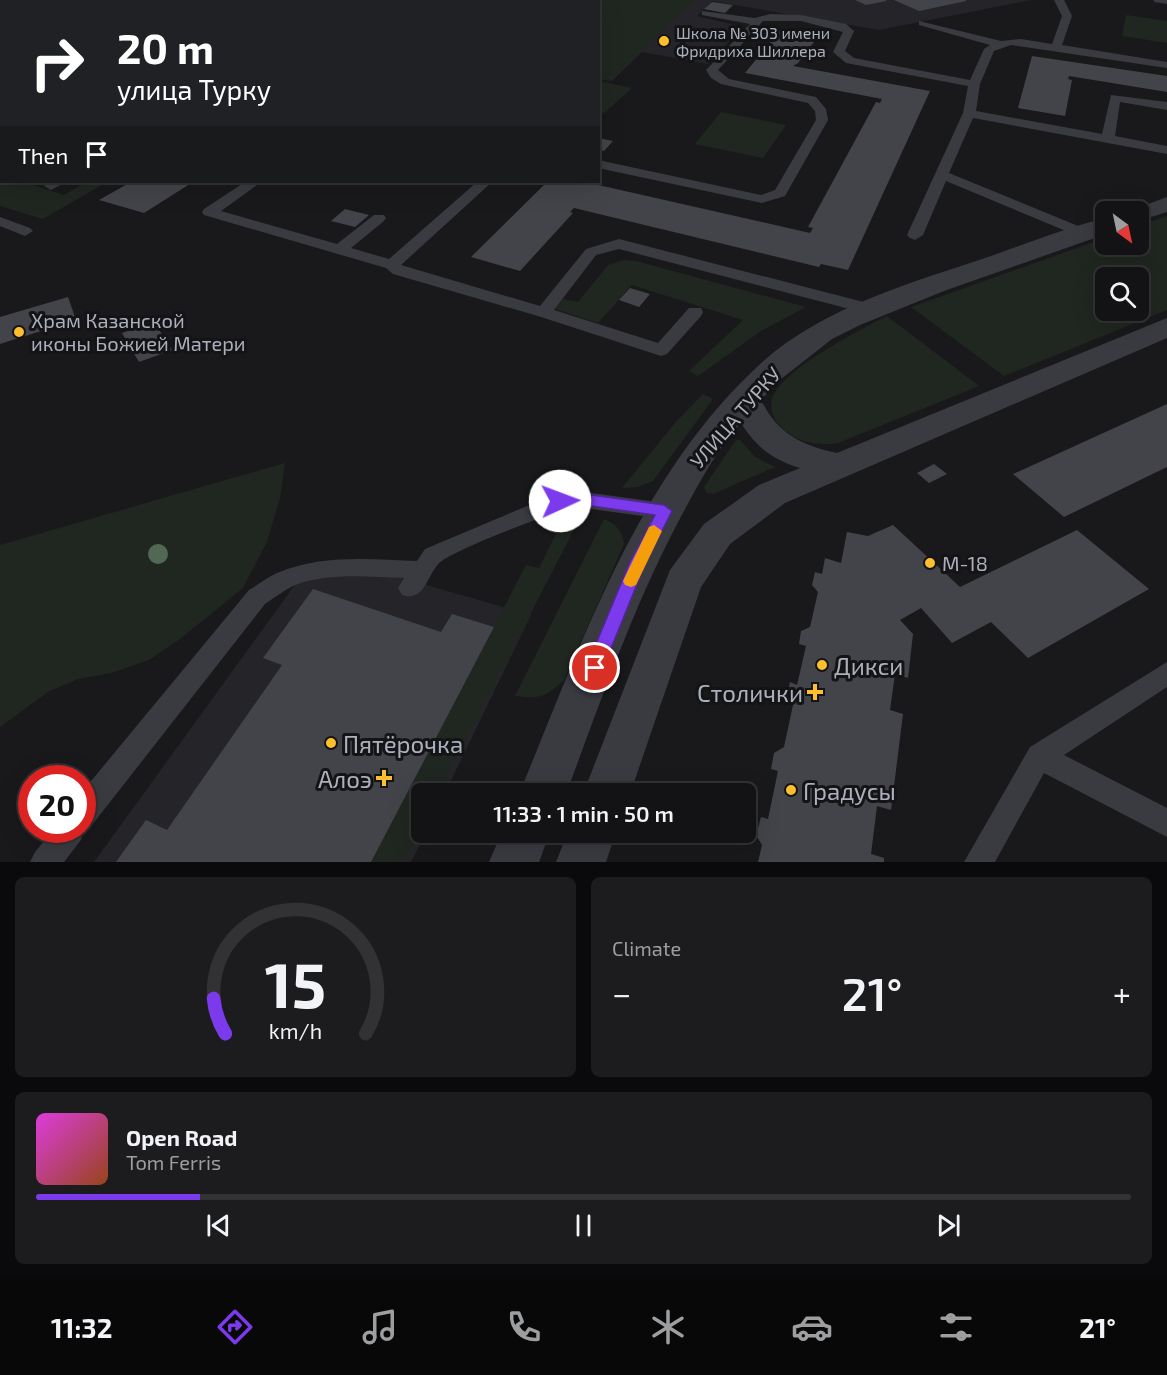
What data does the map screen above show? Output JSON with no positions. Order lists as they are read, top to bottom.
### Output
{
  "streets": {
    "street": ["УЛИЦА ТУРКУ"]
  },
  "places": {
    "other": [
      "Школа № 303 имени Фридриха Шиллера",
      "Храм Казанской иконы Божией Матери",
      "M-18",
      "Дикси",
      "Пятёрочка",
      "Градусы"
    ],
    "health": ["Столички", "Алоэ"]
  },
  "north": "bottom right",
  "page": {
    "turn": ["20 m", "улица Турку"],
    "then": "Then",
    "limit": "20",
    "trip": "11:33 · 1 min · 50 m",
    "tile": "Climate",
    "heat": ["−", "21°", "+"],
    "song": ["Open Road", "Tom Ferris"],
    "tabs": ["11:32", "21°"],
    "gauge": ["15", "km/h"]
  }
}
